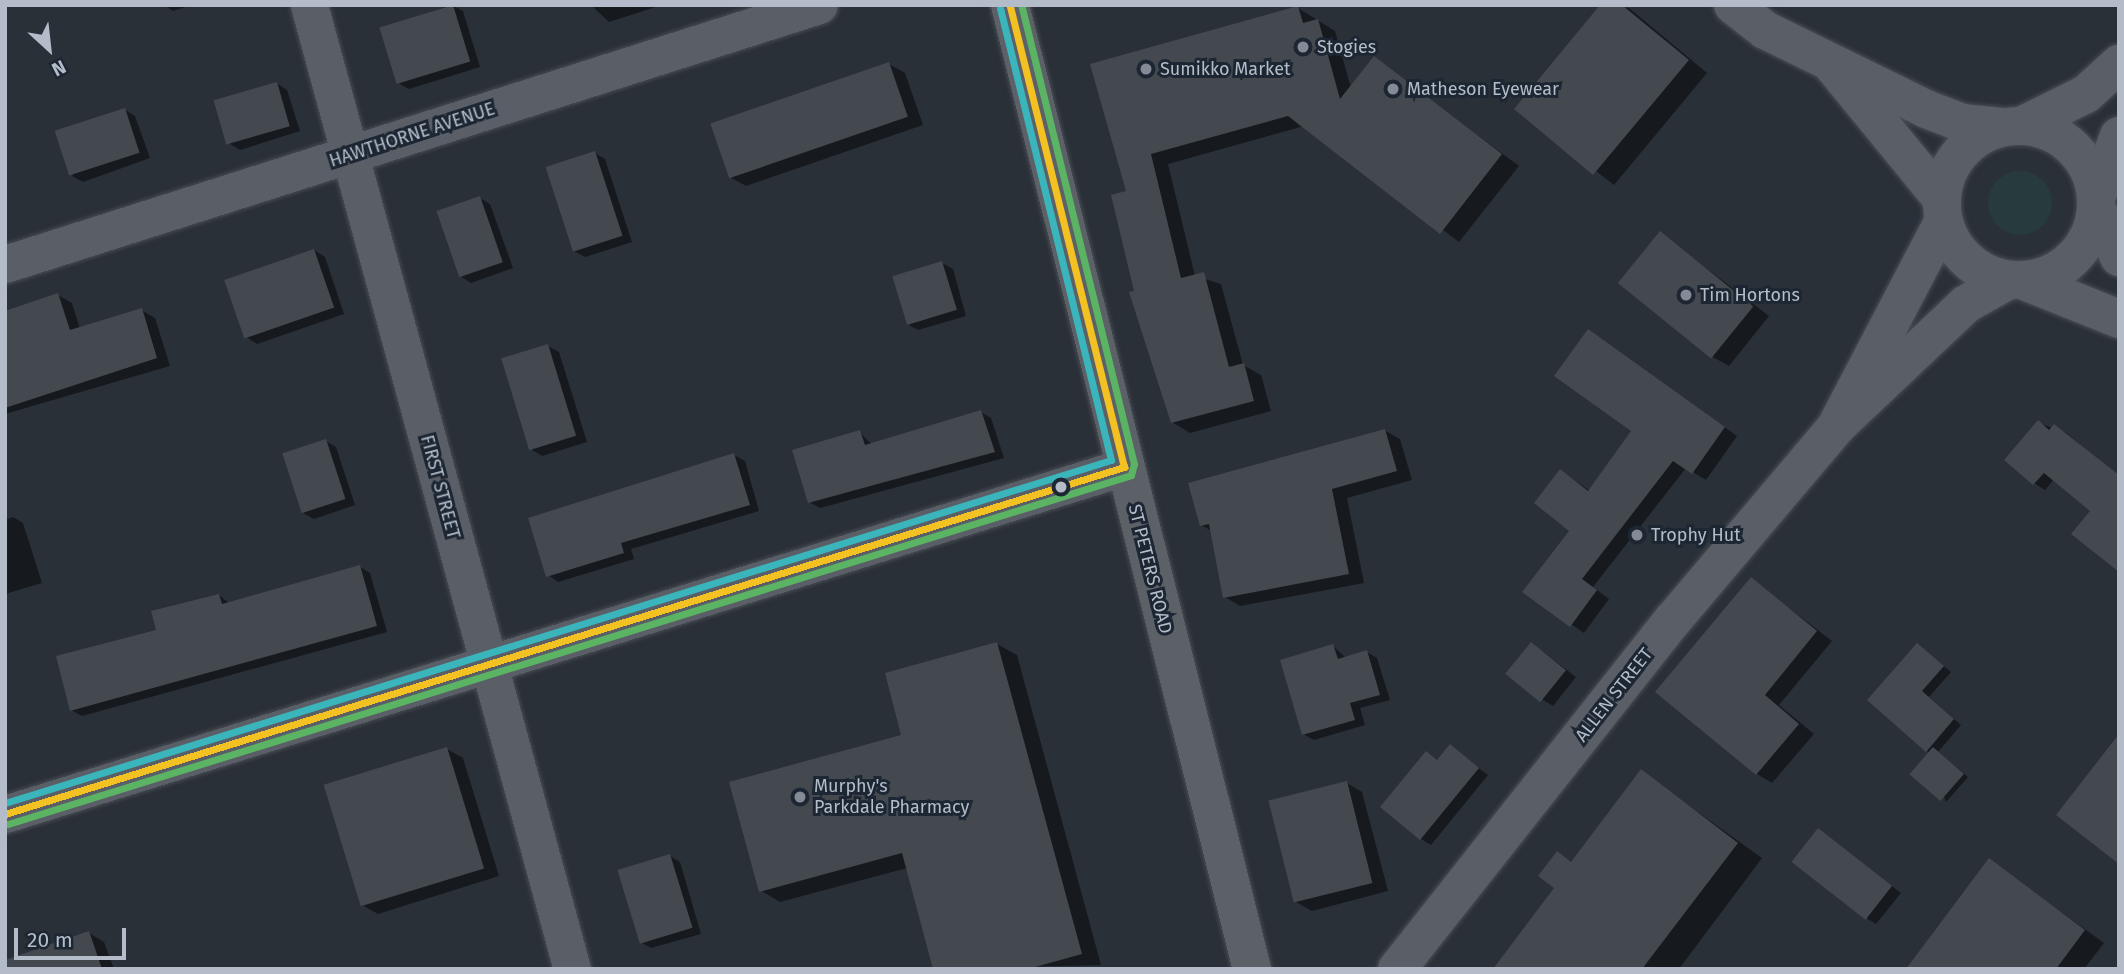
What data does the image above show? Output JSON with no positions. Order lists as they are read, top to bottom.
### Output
{
  "streets": {
    "main road": ["ST PETERS ROAD"],
    "street": ["HAWTHORNE AVENUE", "FIRST STREET", "ALLEN STREET"]
  },
  "crossings": [
    ["HAWTHORNE AVENUE", "FIRST STREET"]
  ],
  "places": [
    "Stogies",
    "Sumikko Market",
    "Matheson Eyewear",
    "Tim Hortons",
    "Trophy Hut",
    "Murphy's Parkdale Pharmacy"
  ],
  "scale_bar": "20 m",
  "north": "bottom right"
}
